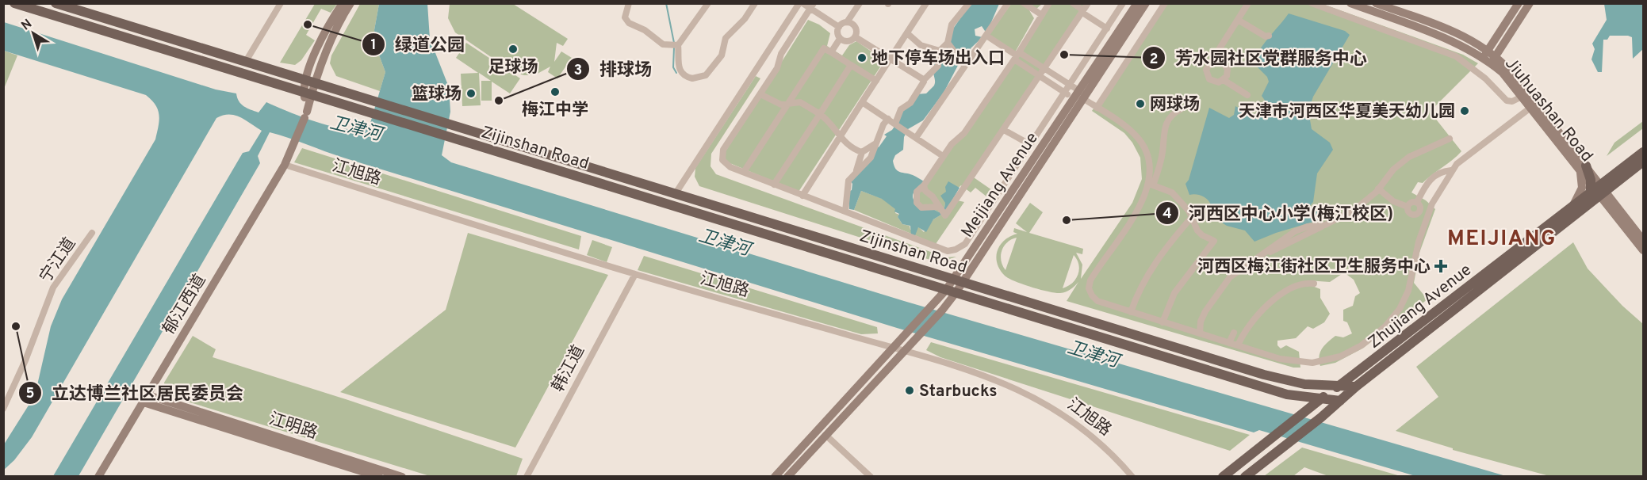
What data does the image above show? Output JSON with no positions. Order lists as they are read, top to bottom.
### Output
{
  "streets": {
    "main road": ["Zijinshan Road", "Zhujiang Avenue"],
    "street": [
      "Jiuhuashan Road",
      "江旭路",
      "Meijiang Avenue",
      "宁江道",
      "郁江西道",
      "韩江道",
      "江明路"
    ]
  },
  "crossings": [
    ["Zijinshan Road", "Meijiang Avenue"],
    ["Zijinshan Road", "郁江西道"],
    ["Zijinshan Road", "Zhujiang Avenue"],
    ["江旭路", "Meijiang Avenue"],
    ["江旭路", "郁江西道"],
    ["江旭路", "韩江道"],
    ["郁江西道", "江明路"]
  ],
  "districts": ["MEIJIANG"],
  "water": ["卫津河"],
  "places": {
    "other": [
      "绿道公园",
      "足球场",
      "芳水园社区党群服务中心",
      "地下停车场出入口",
      "梅江中学",
      "篮球场",
      "排球场",
      "网球场",
      "天津市河西区华夏美天幼儿园",
      "河西区中心小学(梅江校区)",
      "立达博兰社区居民委员会",
      "Starbucks"
    ],
    "health": ["河西区梅江街社区卫生服务中心"]
  },
  "north": "top left"
}
